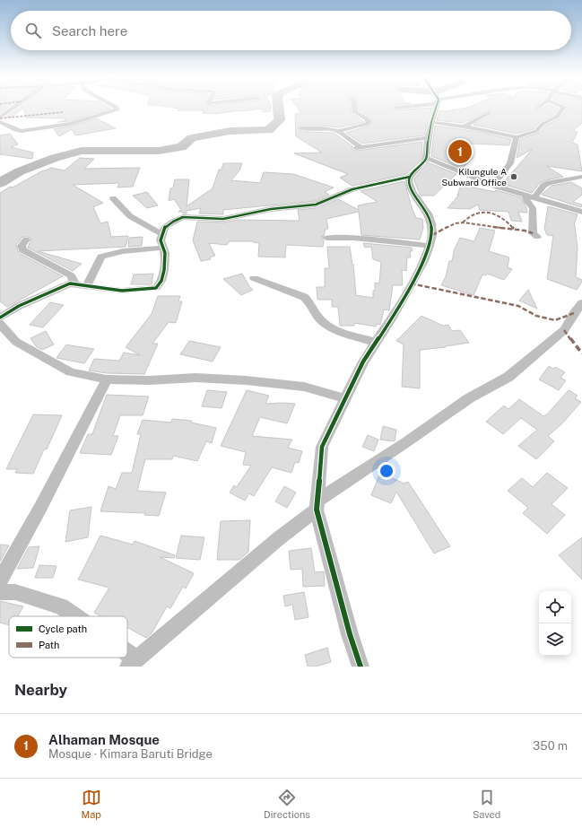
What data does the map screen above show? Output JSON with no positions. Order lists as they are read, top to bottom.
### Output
{
  "places": ["Kilungule A Subward Office"],
  "legend": ["Cycle path", "Path"],
  "page": {
    "search": "Search here",
    "pins": "1",
    "heading": "Nearby",
    "list": [
      {
        "mark": "1",
        "name": "Alhaman Mosque",
        "note": "Mosque · Kimara Baruti Bridge",
        "value": "350 m"
      }
    ],
    "nav": ["Map", "Directions", "Saved"]
  }
}
